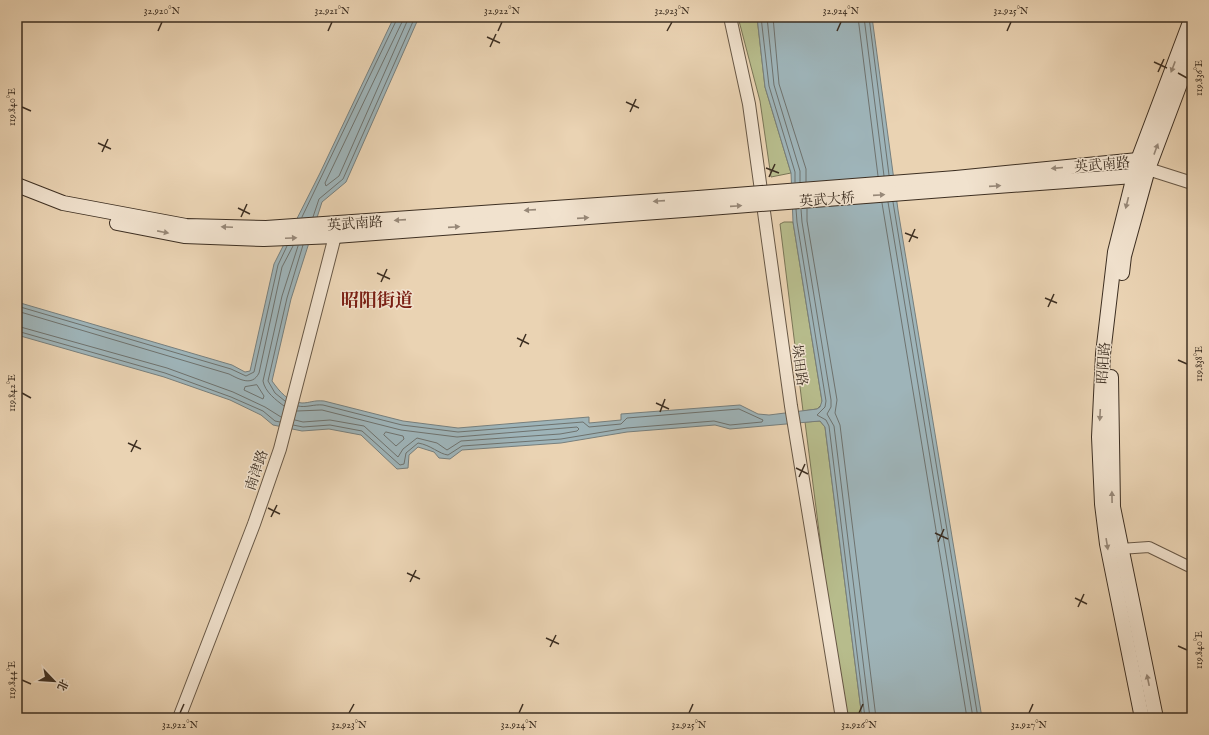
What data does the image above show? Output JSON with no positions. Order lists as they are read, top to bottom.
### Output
{
  "streets": {
    "main road": ["英武南路", "英武大桥", "昭阳路"],
    "street": ["垛田路", "南津路"]
  },
  "crossings": [
    ["英武南路", "英武大桥"],
    ["英武南路", "昭阳路"],
    ["英武南路", "南津路"]
  ],
  "districts": ["昭阳街道"],
  "north": "bottom right",
  "coordinates": [
    "32.920°N",
    "32.921°N",
    "32.922°N",
    "32.923°N",
    "32.924°N",
    "32.925°N",
    "119.836°E",
    "119.840°E",
    "119.838°E",
    "119.842°E",
    "119.844°E",
    "32.926°N",
    "32.927°N"
  ]
}
